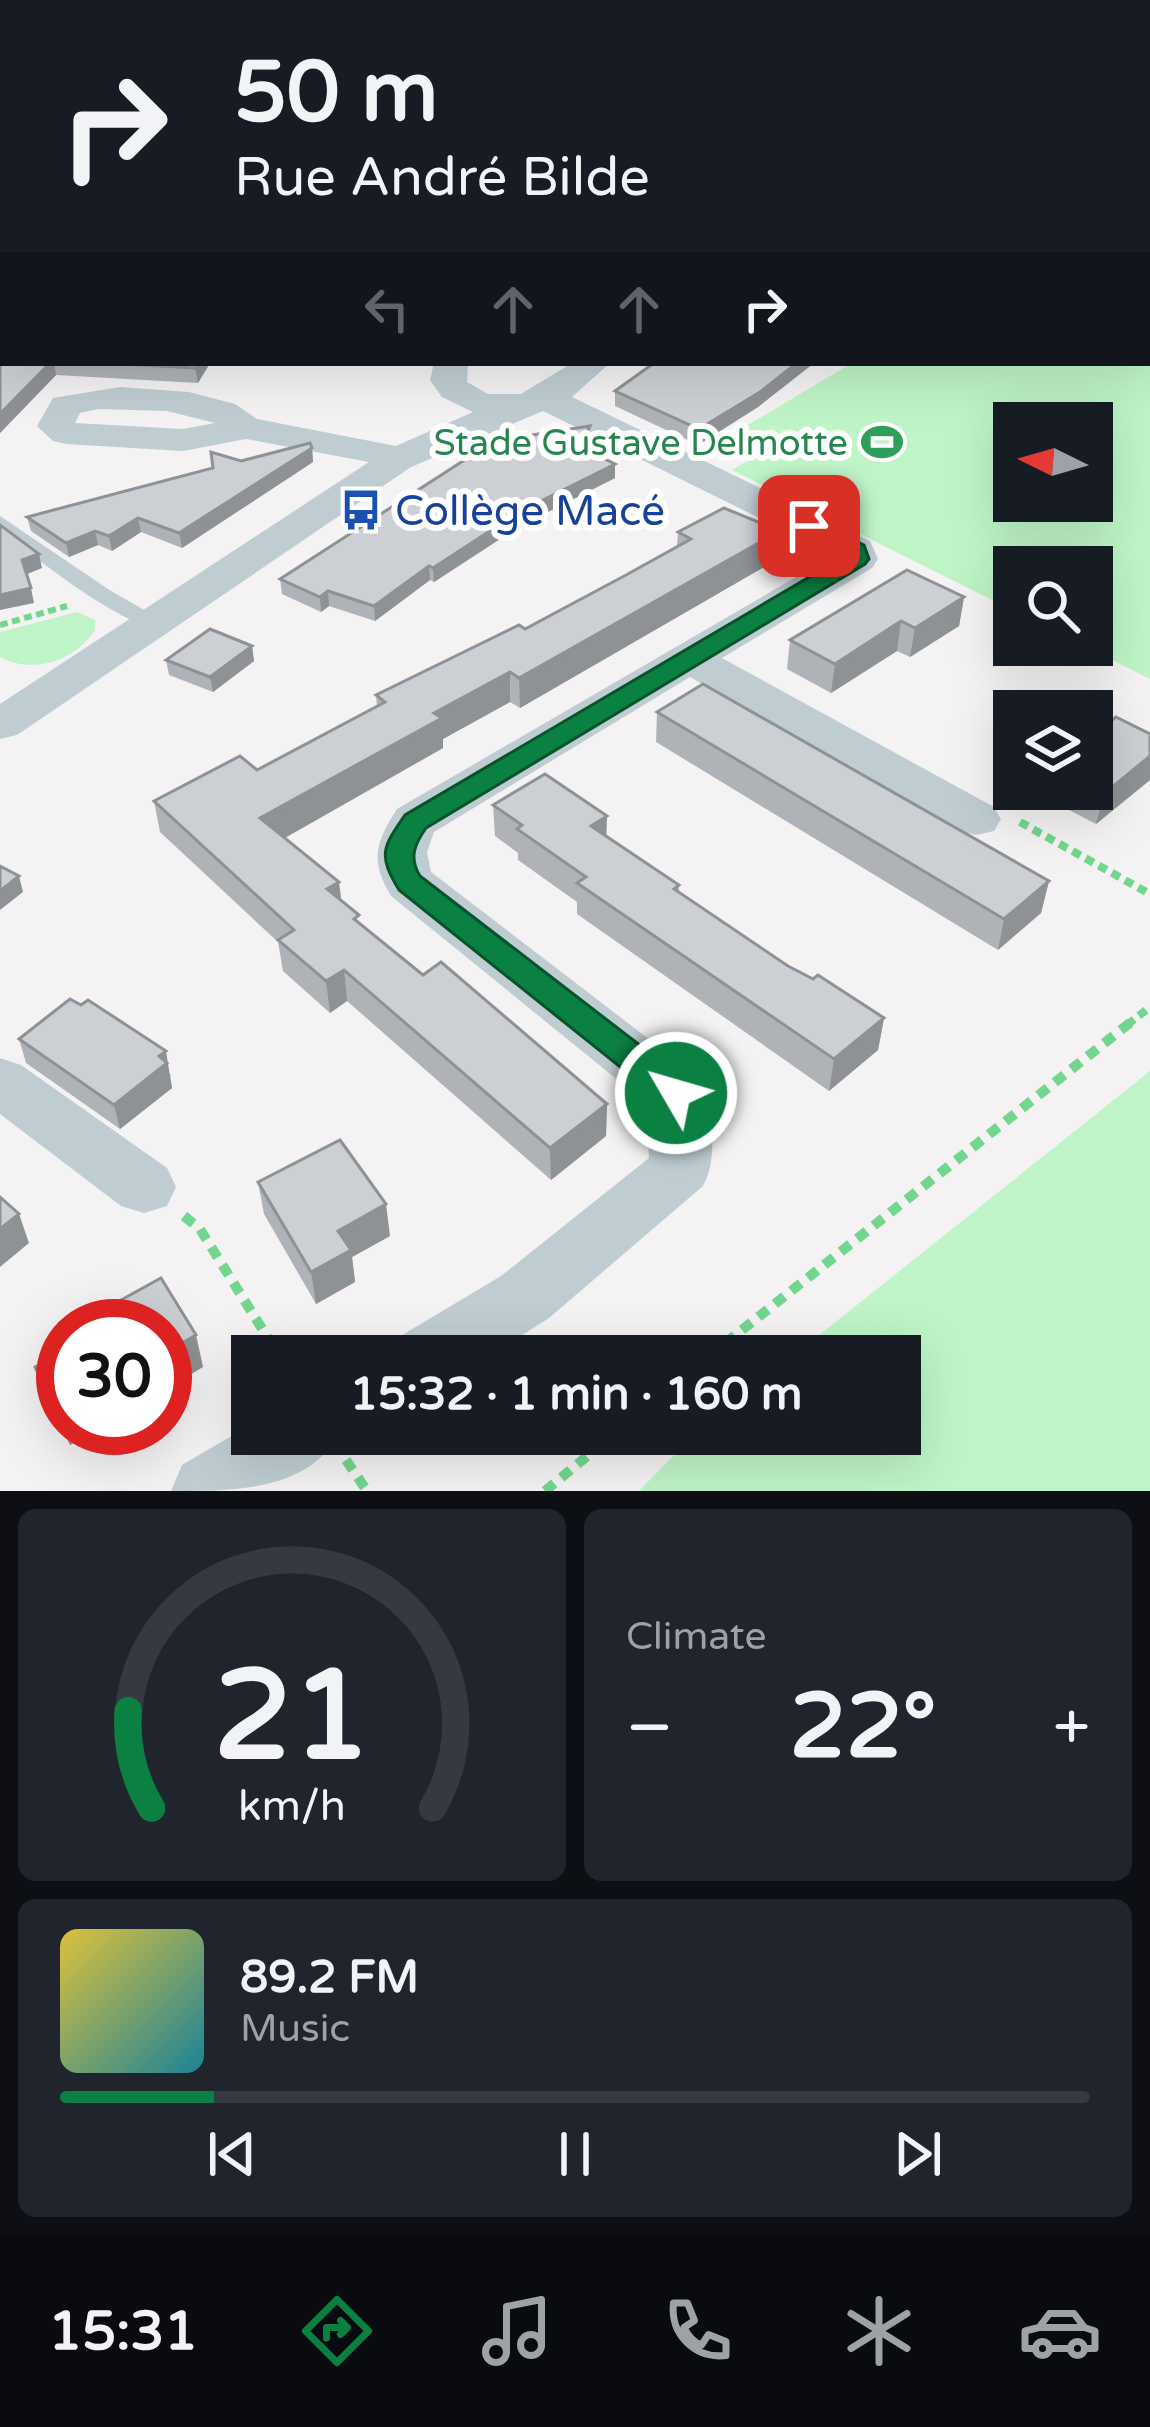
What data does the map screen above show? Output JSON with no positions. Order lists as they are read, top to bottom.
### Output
{
  "places": {
    "sports": ["Stade Gustave Delmotte"],
    "bus stop": ["Collège Macé"]
  },
  "north": "left",
  "page": {
    "turn": ["50 m", "Rue André Bilde"],
    "limit": "30",
    "trip": "15:32 · 1 min · 160 m",
    "tile": "Climate",
    "heat": ["−", "22°", "+"],
    "song": ["89.2 FM", "Music"],
    "tabs": "15:31",
    "gauge": ["21", "km/h"]
  }
}
